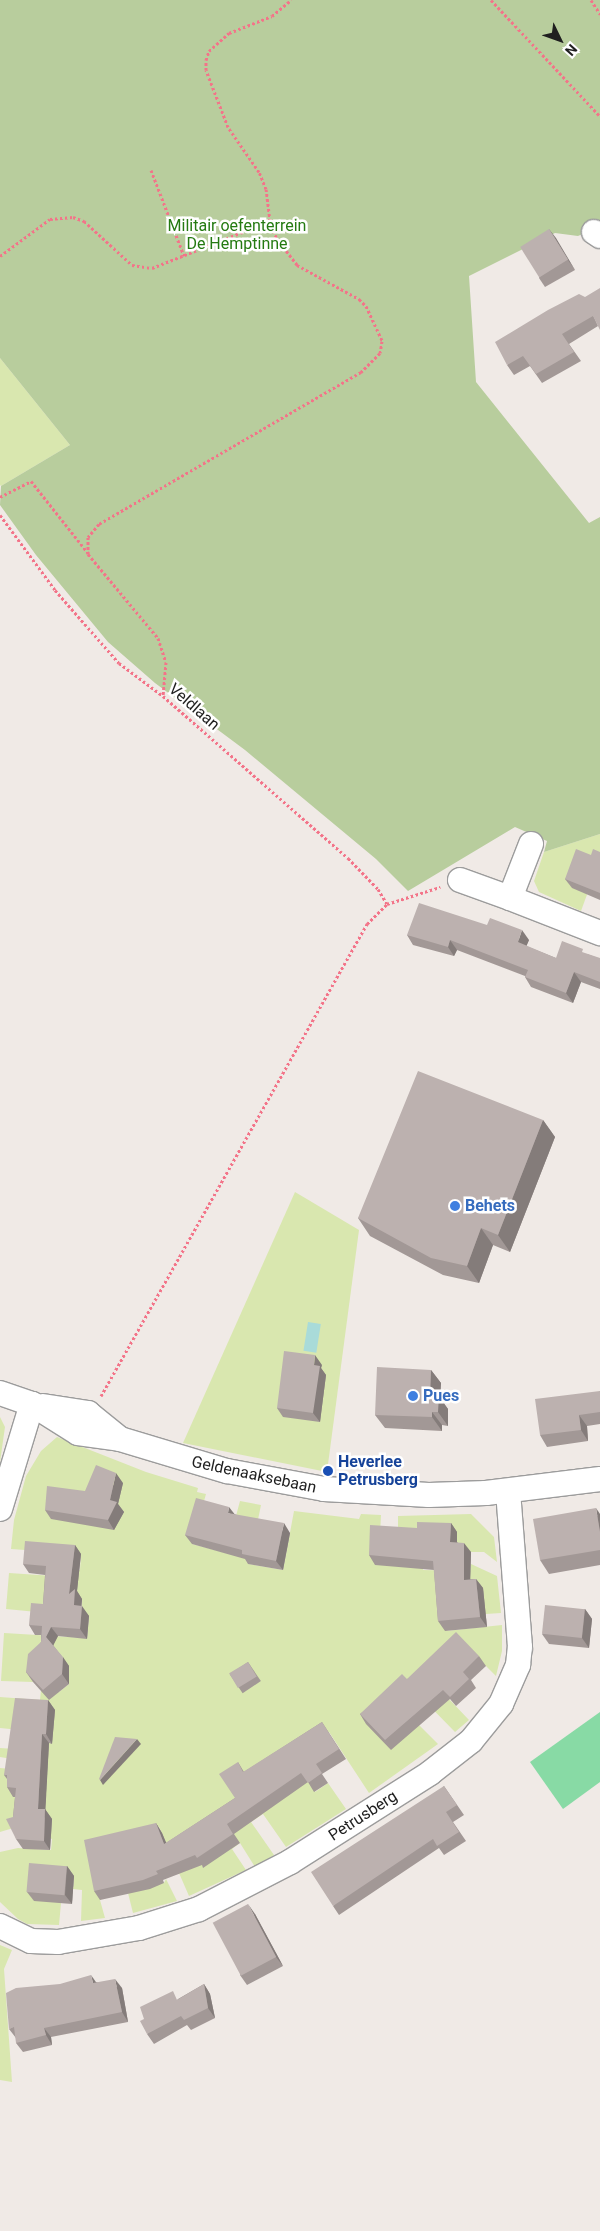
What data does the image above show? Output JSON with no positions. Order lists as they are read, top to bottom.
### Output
{
  "streets": {
    "street": ["Geldenaaksebaan", "Petrusberg"],
    "path": ["Veldlaan"]
  },
  "crossings": [
    ["Geldenaaksebaan", "Petrusberg"]
  ],
  "parks": ["Militair oefenterrein De Hemptinne"],
  "places": ["Behets", "Pues", "Heverlee Petrusberg"],
  "north": "bottom right"
}
